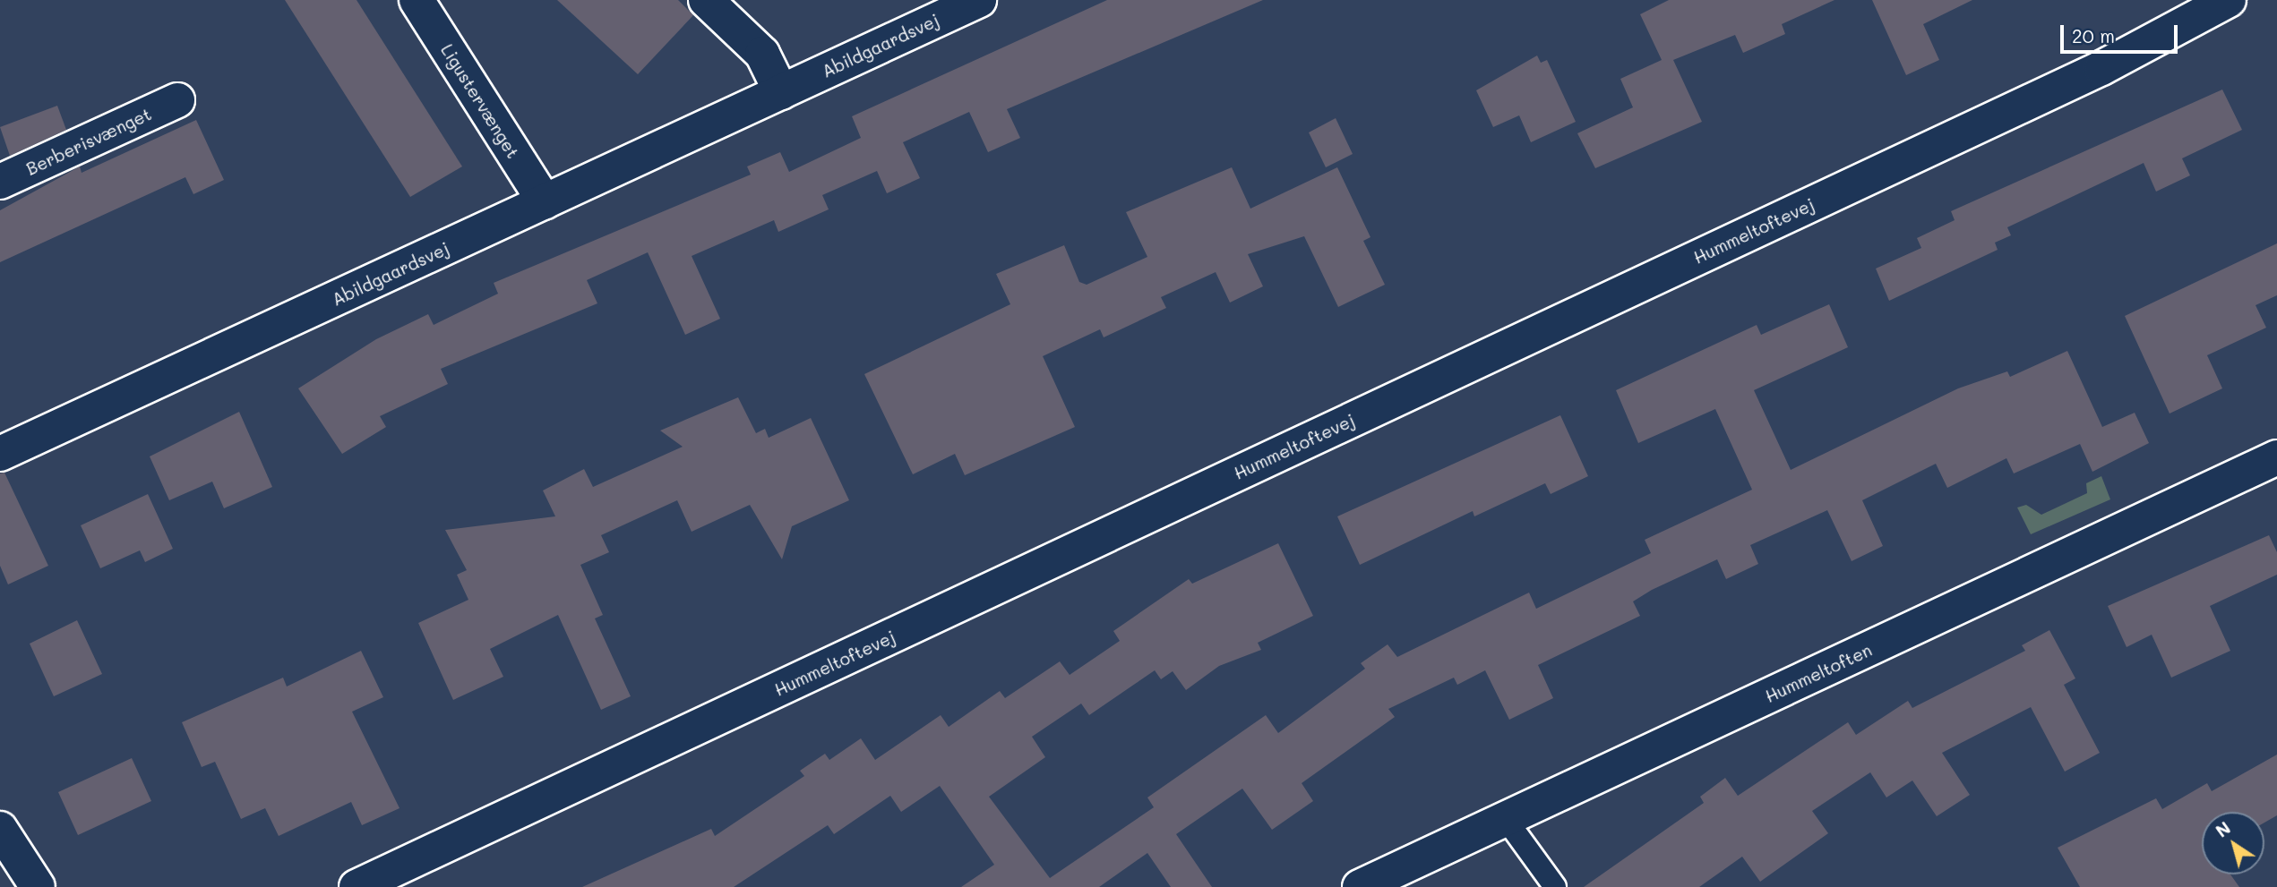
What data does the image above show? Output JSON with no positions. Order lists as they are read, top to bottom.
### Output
{
  "streets": {
    "street": [
      "Abildgaardsvej",
      "Ligustervænget",
      "Berberisvænget",
      "Hummeltoftevej",
      "Hummeltoften"
    ]
  },
  "crossings": [
    ["Abildgaardsvej", "Ligustervænget"]
  ],
  "scale_bar": "20 m",
  "north": "top left"
}
